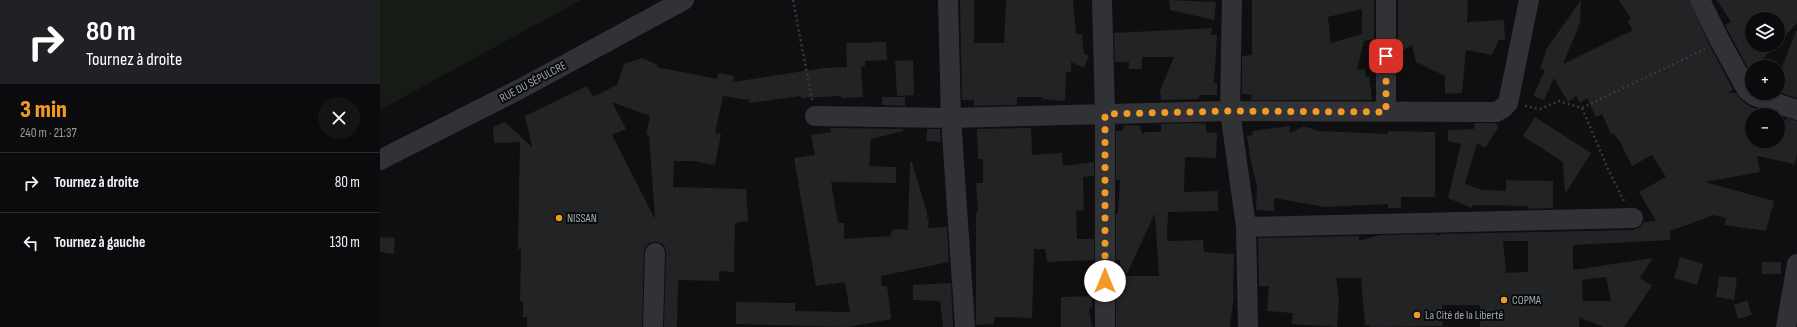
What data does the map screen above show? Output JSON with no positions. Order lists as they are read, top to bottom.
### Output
{
  "streets": {
    "street": ["RUE DU SÉPULCRE"]
  },
  "places": ["NISSAN", "COPMA", "La Cité de la Liberté"],
  "page": {
    "turn": ["80 m", "Tournez à droite"],
    "map_buttons": ["+", "−"],
    "heading": ["3 min", "240 m · 21:37"],
    "list": [
      {
        "name": "Tournez à droite",
        "value": "80 m"
      },
      {
        "name": "Tournez à gauche",
        "value": "130 m"
      }
    ]
  }
}
